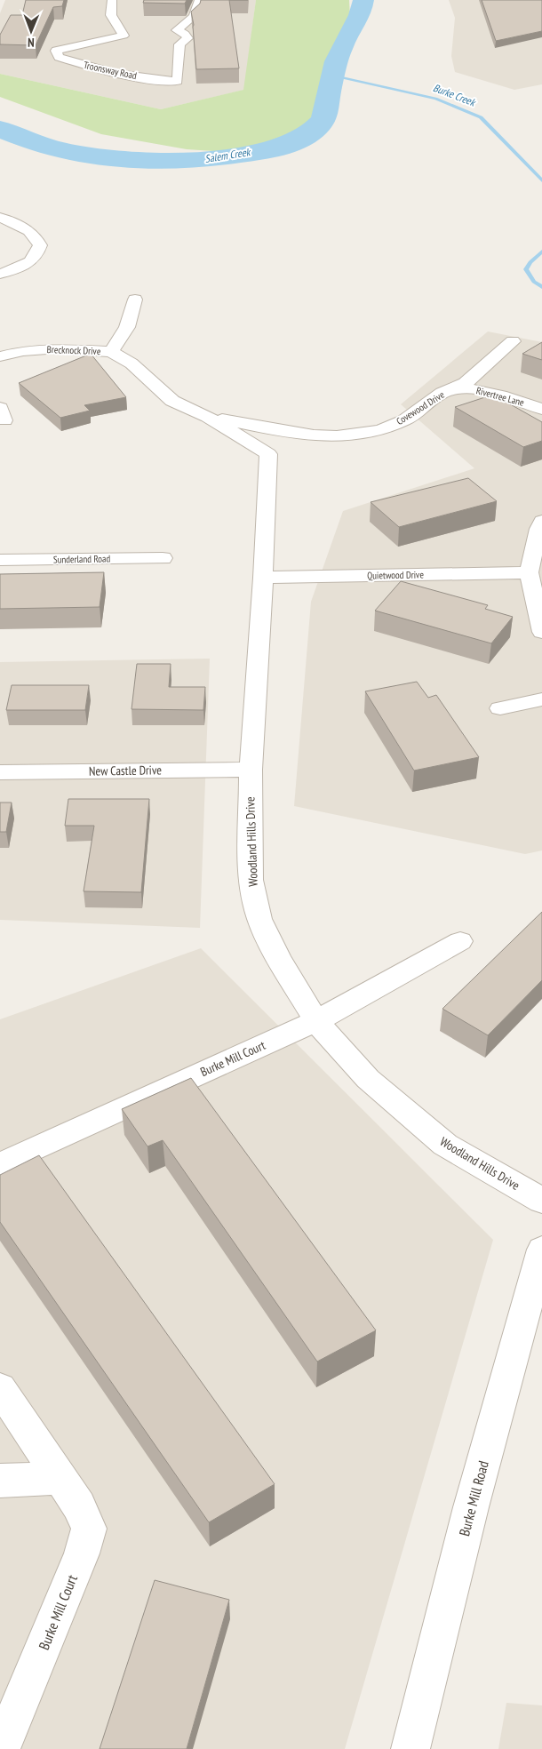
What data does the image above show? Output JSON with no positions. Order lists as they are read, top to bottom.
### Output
{
  "streets": {
    "street": [
      "Troonsway Road",
      "Brecknock Drive",
      "Rivertree Lane",
      "Covewood Drive",
      "Sunderland Road",
      "Quietwood Drive",
      "New Castle Drive",
      "Woodland Hills Drive",
      "Burke Mill Court",
      "Burke Mill Road"
    ]
  },
  "crossings": [
    ["Brecknock Drive", "Covewood Drive"],
    ["Brecknock Drive", "Woodland Hills Drive"],
    ["Rivertree Lane", "Covewood Drive"],
    ["Covewood Drive", "Woodland Hills Drive"],
    ["Quietwood Drive", "Woodland Hills Drive"],
    ["New Castle Drive", "Woodland Hills Drive"],
    ["Woodland Hills Drive", "Burke Mill Court"]
  ],
  "water": ["Burke Creek", "Salem Creek"],
  "north": "bottom"
}
